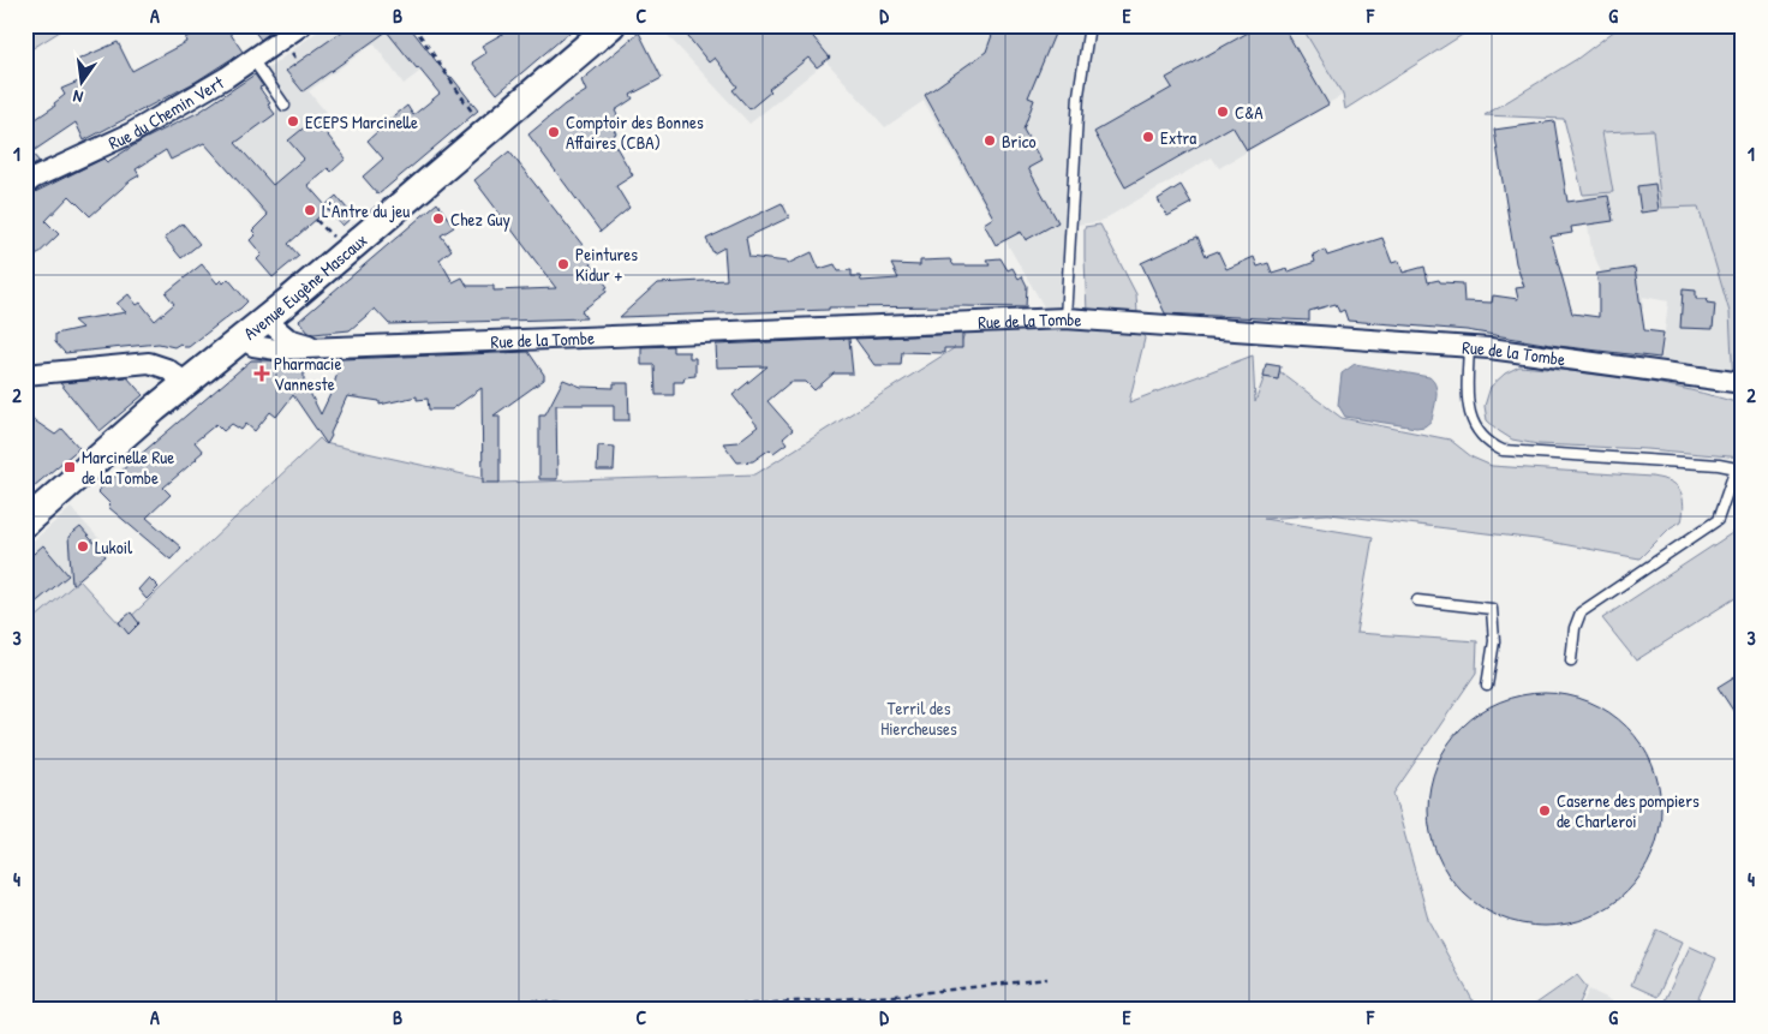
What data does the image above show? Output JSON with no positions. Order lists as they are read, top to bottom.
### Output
{
  "streets": {
    "main road": ["Avenue Eugène Mascaux"],
    "street": ["Rue du Chemin Vert", "Rue de la Tombe"]
  },
  "crossings": [
    ["Avenue Eugène Mascaux", "Rue de la Tombe"]
  ],
  "parks": ["Terril des Hiercheuses"],
  "places": {
    "other": [
      "C&A",
      "ECEPS Marcinelle",
      "Comptoir des Bonnes Affaires (CBA)",
      "Extra",
      "Brico",
      "L'Antre du jeu",
      "Chez Guy",
      "Peintures Kidur +",
      "Lukoil",
      "Caserne des pompiers de Charleroi"
    ],
    "health": ["Pharmacie Vanneste"],
    "transit": ["Marcinelle Rue de la Tombe"]
  },
  "north": "bottom",
  "grid": {
    "columns": [
      "A",
      "B",
      "C",
      "D",
      "E",
      "F",
      "G"
    ],
    "rows": [
      "1",
      "2",
      "3",
      "4"
    ]
  }
}
